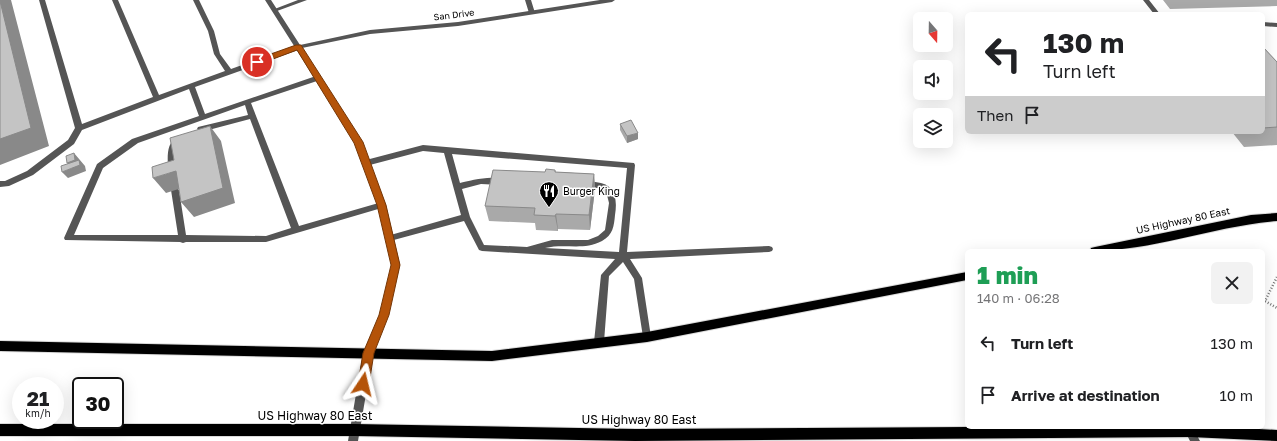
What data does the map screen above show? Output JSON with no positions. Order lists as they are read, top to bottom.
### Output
{
  "streets": {
    "main road": ["US Highway 80 East"],
    "street": ["San Drive"]
  },
  "places": {
    "restaurant": ["Burger King"]
  },
  "north": "bottom",
  "page": {
    "turn": ["130 m", "Turn left"],
    "then": "Then",
    "heading": ["1 min", "140 m · 06:28"],
    "list": [
      {
        "name": "Turn left",
        "value": "130 m"
      },
      {
        "name": "Arrive at destination",
        "value": "10 m"
      }
    ],
    "speed": "21 km/h",
    "limit": "30"
  }
}
